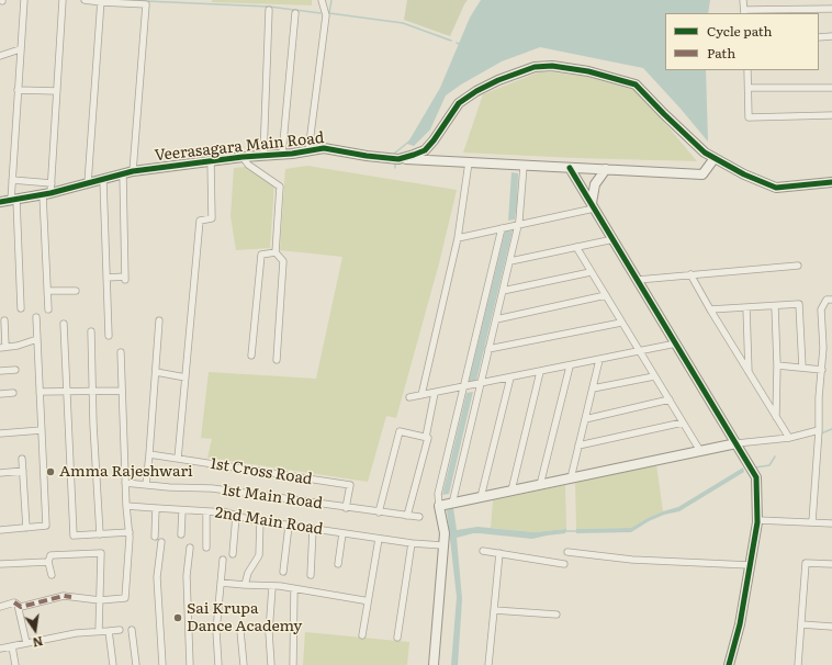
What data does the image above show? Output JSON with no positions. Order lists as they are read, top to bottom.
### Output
{
  "streets": {
    "street": [
      "Veerasagara Main Road",
      "1st Cross Road",
      "1st Main Road",
      "2nd Main Road"
    ]
  },
  "crossings": [
    ["1st Cross Road", "1st Main Road"]
  ],
  "places": ["Amma Rajeshwari", "Sai Krupa Dance Academy"],
  "legend": ["Cycle path", "Path"],
  "north": "bottom"
}
